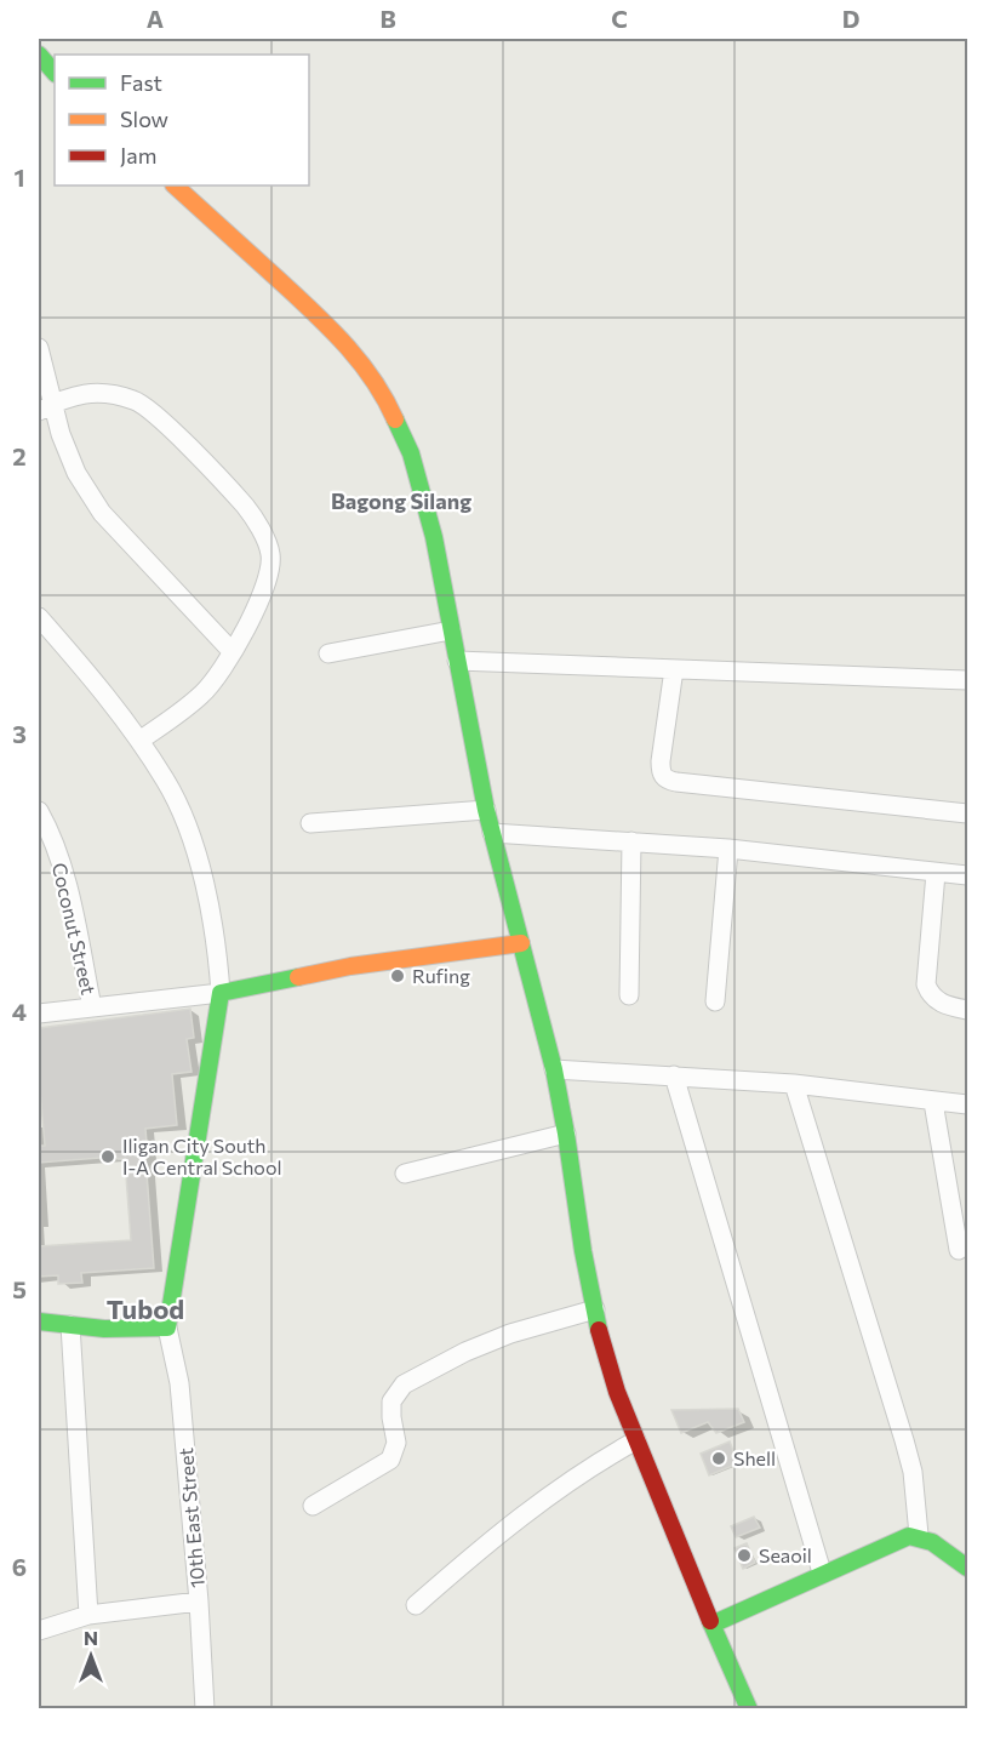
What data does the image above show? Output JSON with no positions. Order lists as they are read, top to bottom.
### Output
{
  "streets": {
    "street": ["Coconut Street", "10th East Street"]
  },
  "districts": ["Bagong Silang", "Tubod"],
  "places": [
    "Rufing",
    "Iligan City South I-A Central School",
    "Shell",
    "Seaoil"
  ],
  "legend": ["Fast", "Slow", "Jam"],
  "north": "top",
  "grid": {
    "columns": [
      "A",
      "B",
      "C",
      "D"
    ],
    "rows": [
      "1",
      "2",
      "3",
      "4",
      "5",
      "6"
    ]
  }
}
